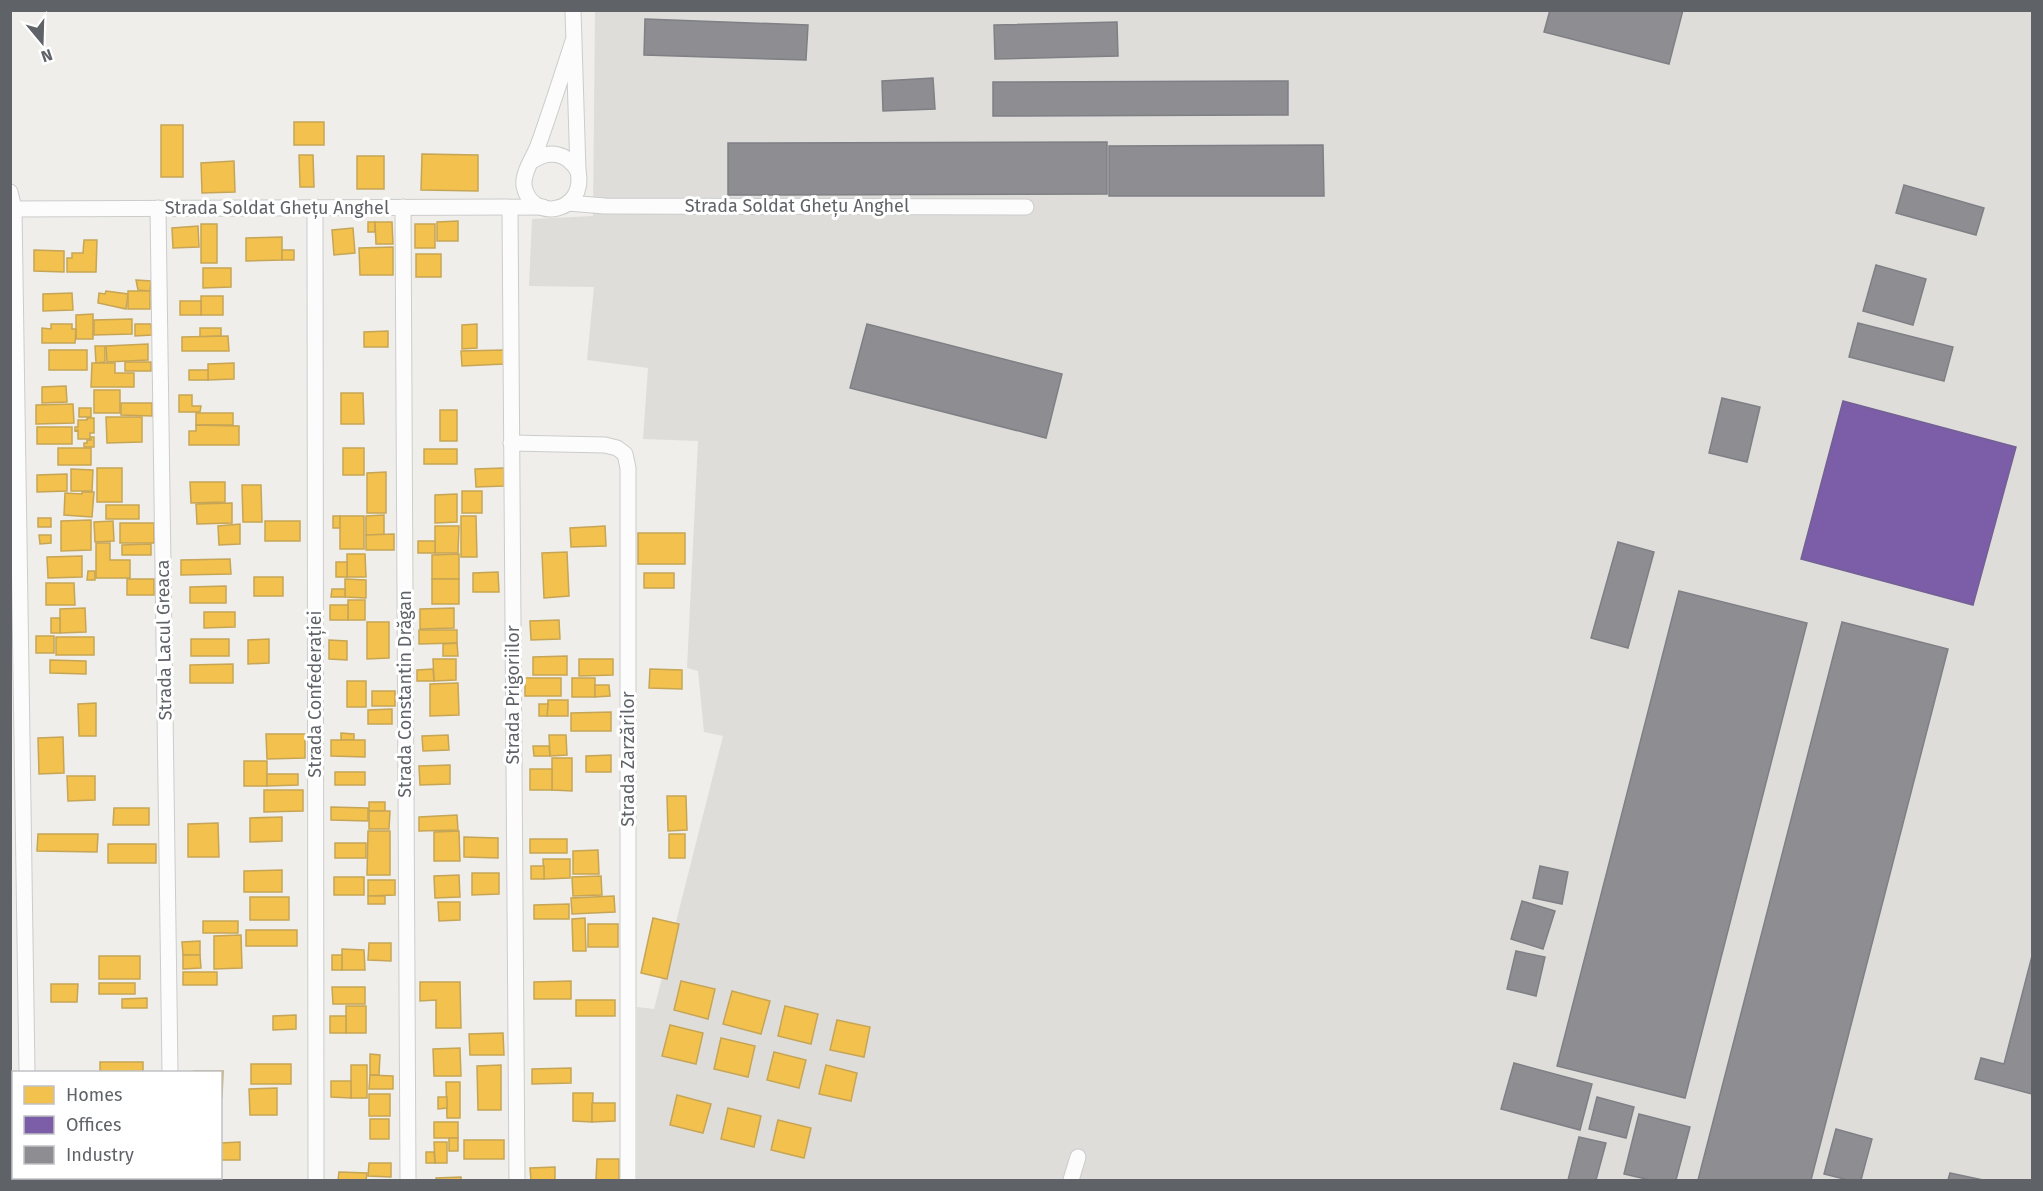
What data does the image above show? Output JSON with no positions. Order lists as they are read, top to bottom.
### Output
{
  "streets": {
    "street": [
      "Strada Soldat Ghețu Anghel",
      "Strada Lacul Greaca",
      "Strada Confederației",
      "Strada Constantin Drăgan",
      "Strada Prigoriilor",
      "Strada Zarzărilor"
    ]
  },
  "crossings": [
    ["Strada Soldat Ghețu Anghel", "Strada Lacul Greaca"],
    ["Strada Soldat Ghețu Anghel", "Strada Confederației"],
    ["Strada Soldat Ghețu Anghel", "Strada Constantin Drăgan"],
    ["Strada Soldat Ghețu Anghel", "Strada Prigoriilor"],
    ["Strada Prigoriilor", "Strada Zarzărilor"]
  ],
  "legend": ["Homes", "Offices", "Industry"],
  "north": "bottom"
}
